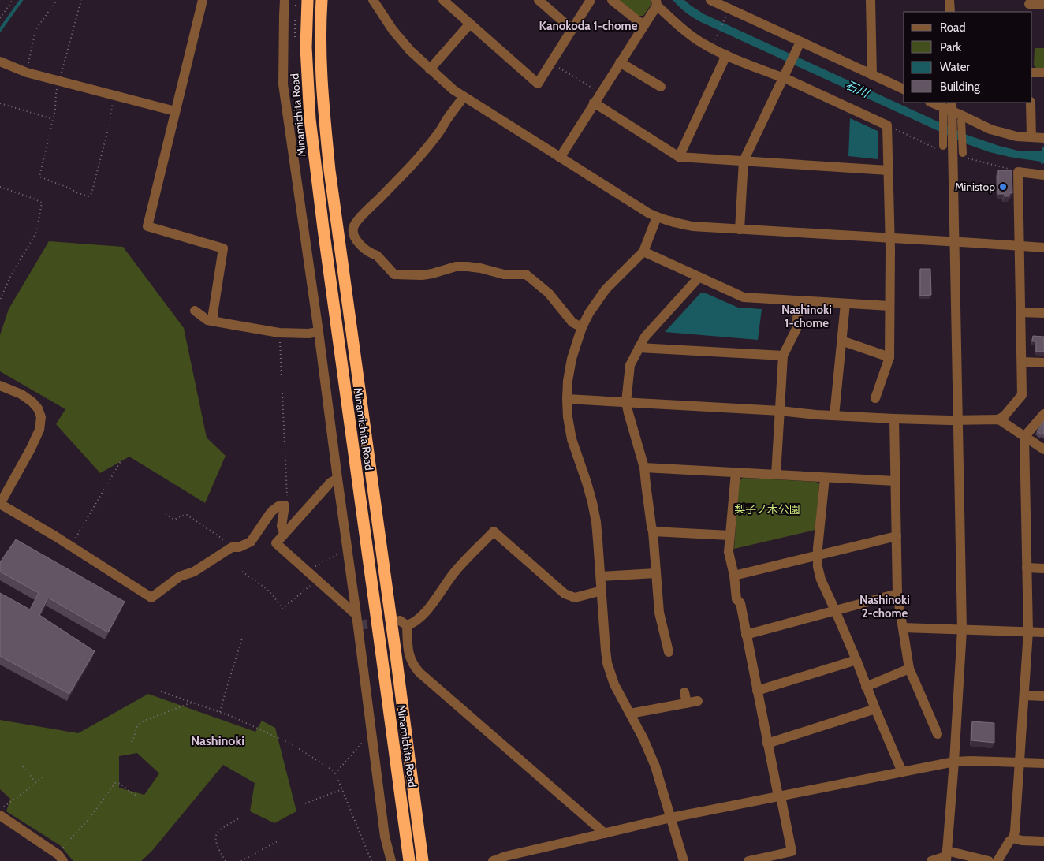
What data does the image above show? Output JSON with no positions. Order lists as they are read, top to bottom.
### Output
{
  "streets": {
    "highway": ["Minamichita Road"]
  },
  "districts": [
    "Kanokoda 1-chome",
    "Nashinoki 1-chome",
    "Nashinoki 2-chome",
    "Nashinoki"
  ],
  "water": ["石川"],
  "parks": ["梨子ノ木公園"],
  "places": ["Ministop"],
  "legend": [
    "Road",
    "Park",
    "Water",
    "Building"
  ]
}
